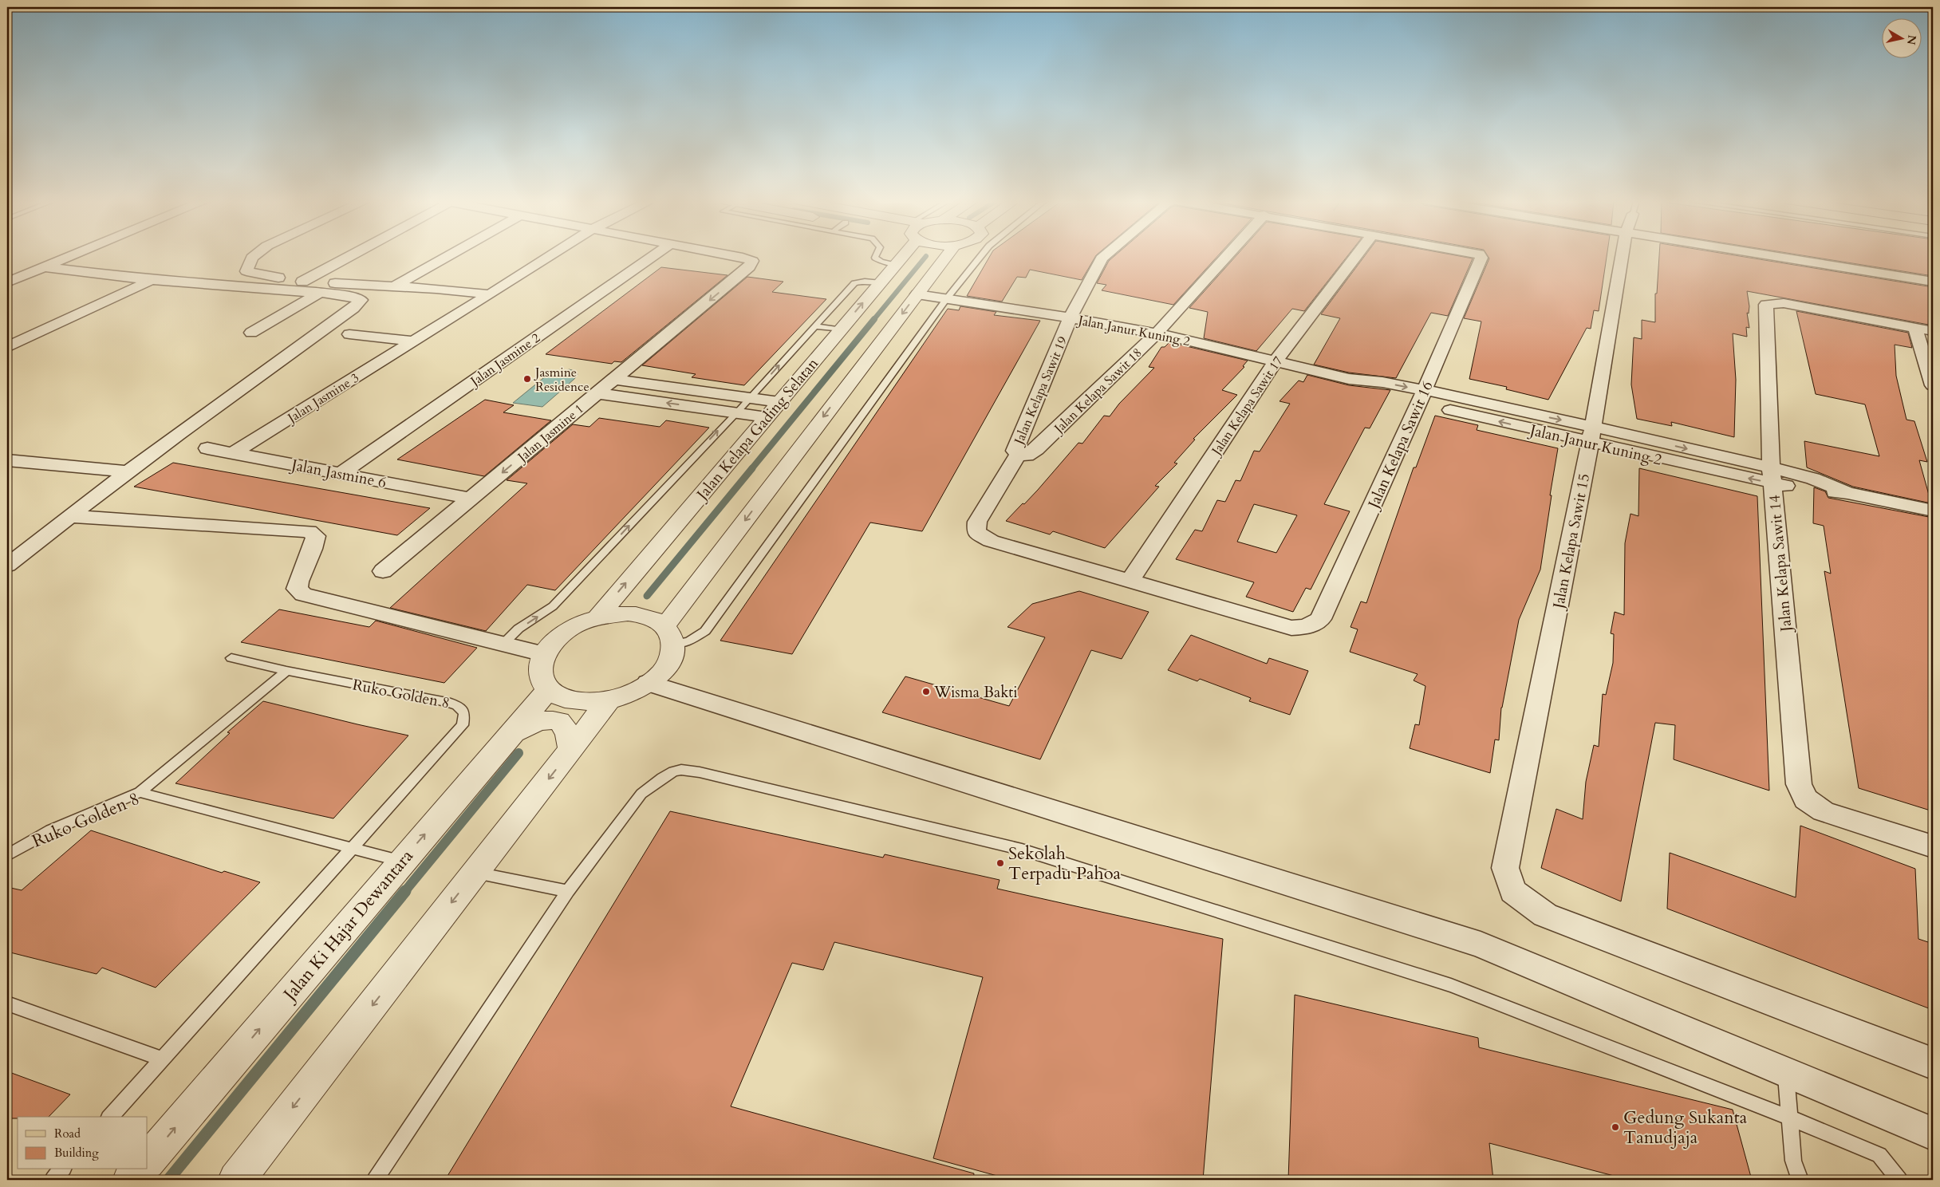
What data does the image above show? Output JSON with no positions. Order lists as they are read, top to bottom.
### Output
{
  "streets": {
    "street": [
      "Jalan Janur Kuning 2",
      "Jalan Jasmine 2",
      "Jalan Kelapa Sawit 19",
      "Jalan Kelapa Sawit 18",
      "Jalan Jasmine 3",
      "Jalan Kelapa Sawit 17",
      "Jalan Kelapa Gading Selatan",
      "Jalan Jasmine 1",
      "Jalan Kelapa Sawit 16",
      "Jalan Jasmine 6",
      "Jalan Kelapa Sawit 15",
      "Jalan Kelapa Sawit 14",
      "Jalan Ki Hajar Dewantara"
    ],
    "lane": ["Ruko Golden 8"]
  },
  "crossings": [
    ["Jalan Janur Kuning 2", "Jalan Kelapa Sawit 19"],
    ["Jalan Janur Kuning 2", "Jalan Kelapa Sawit 18"],
    ["Jalan Janur Kuning 2", "Jalan Kelapa Sawit 17"],
    ["Jalan Janur Kuning 2", "Jalan Kelapa Sawit 16"],
    ["Jalan Janur Kuning 2", "Jalan Kelapa Sawit 15"],
    ["Jalan Janur Kuning 2", "Jalan Kelapa Sawit 14"],
    ["Jalan Jasmine 2", "Jalan Jasmine 6"],
    ["Jalan Kelapa Sawit 19", "Jalan Kelapa Sawit 18"],
    ["Jalan Jasmine 3", "Jalan Jasmine 6"],
    ["Jalan Kelapa Sawit 17", "Jalan Kelapa Sawit 16"],
    ["Jalan Kelapa Gading Selatan", "Jalan Ki Hajar Dewantara"],
    ["Jalan Jasmine 1", "Jalan Jasmine 6"],
    ["Ruko Golden 8", "Jalan Ki Hajar Dewantara"]
  ],
  "places": [
    "Jasmine Residence",
    "Wisma Bakti",
    "Sekolah Terpadu Pahoa",
    "Gedung Sukanta Tanudjaja"
  ],
  "legend": ["Road", "Building"],
  "north": "right"
}
